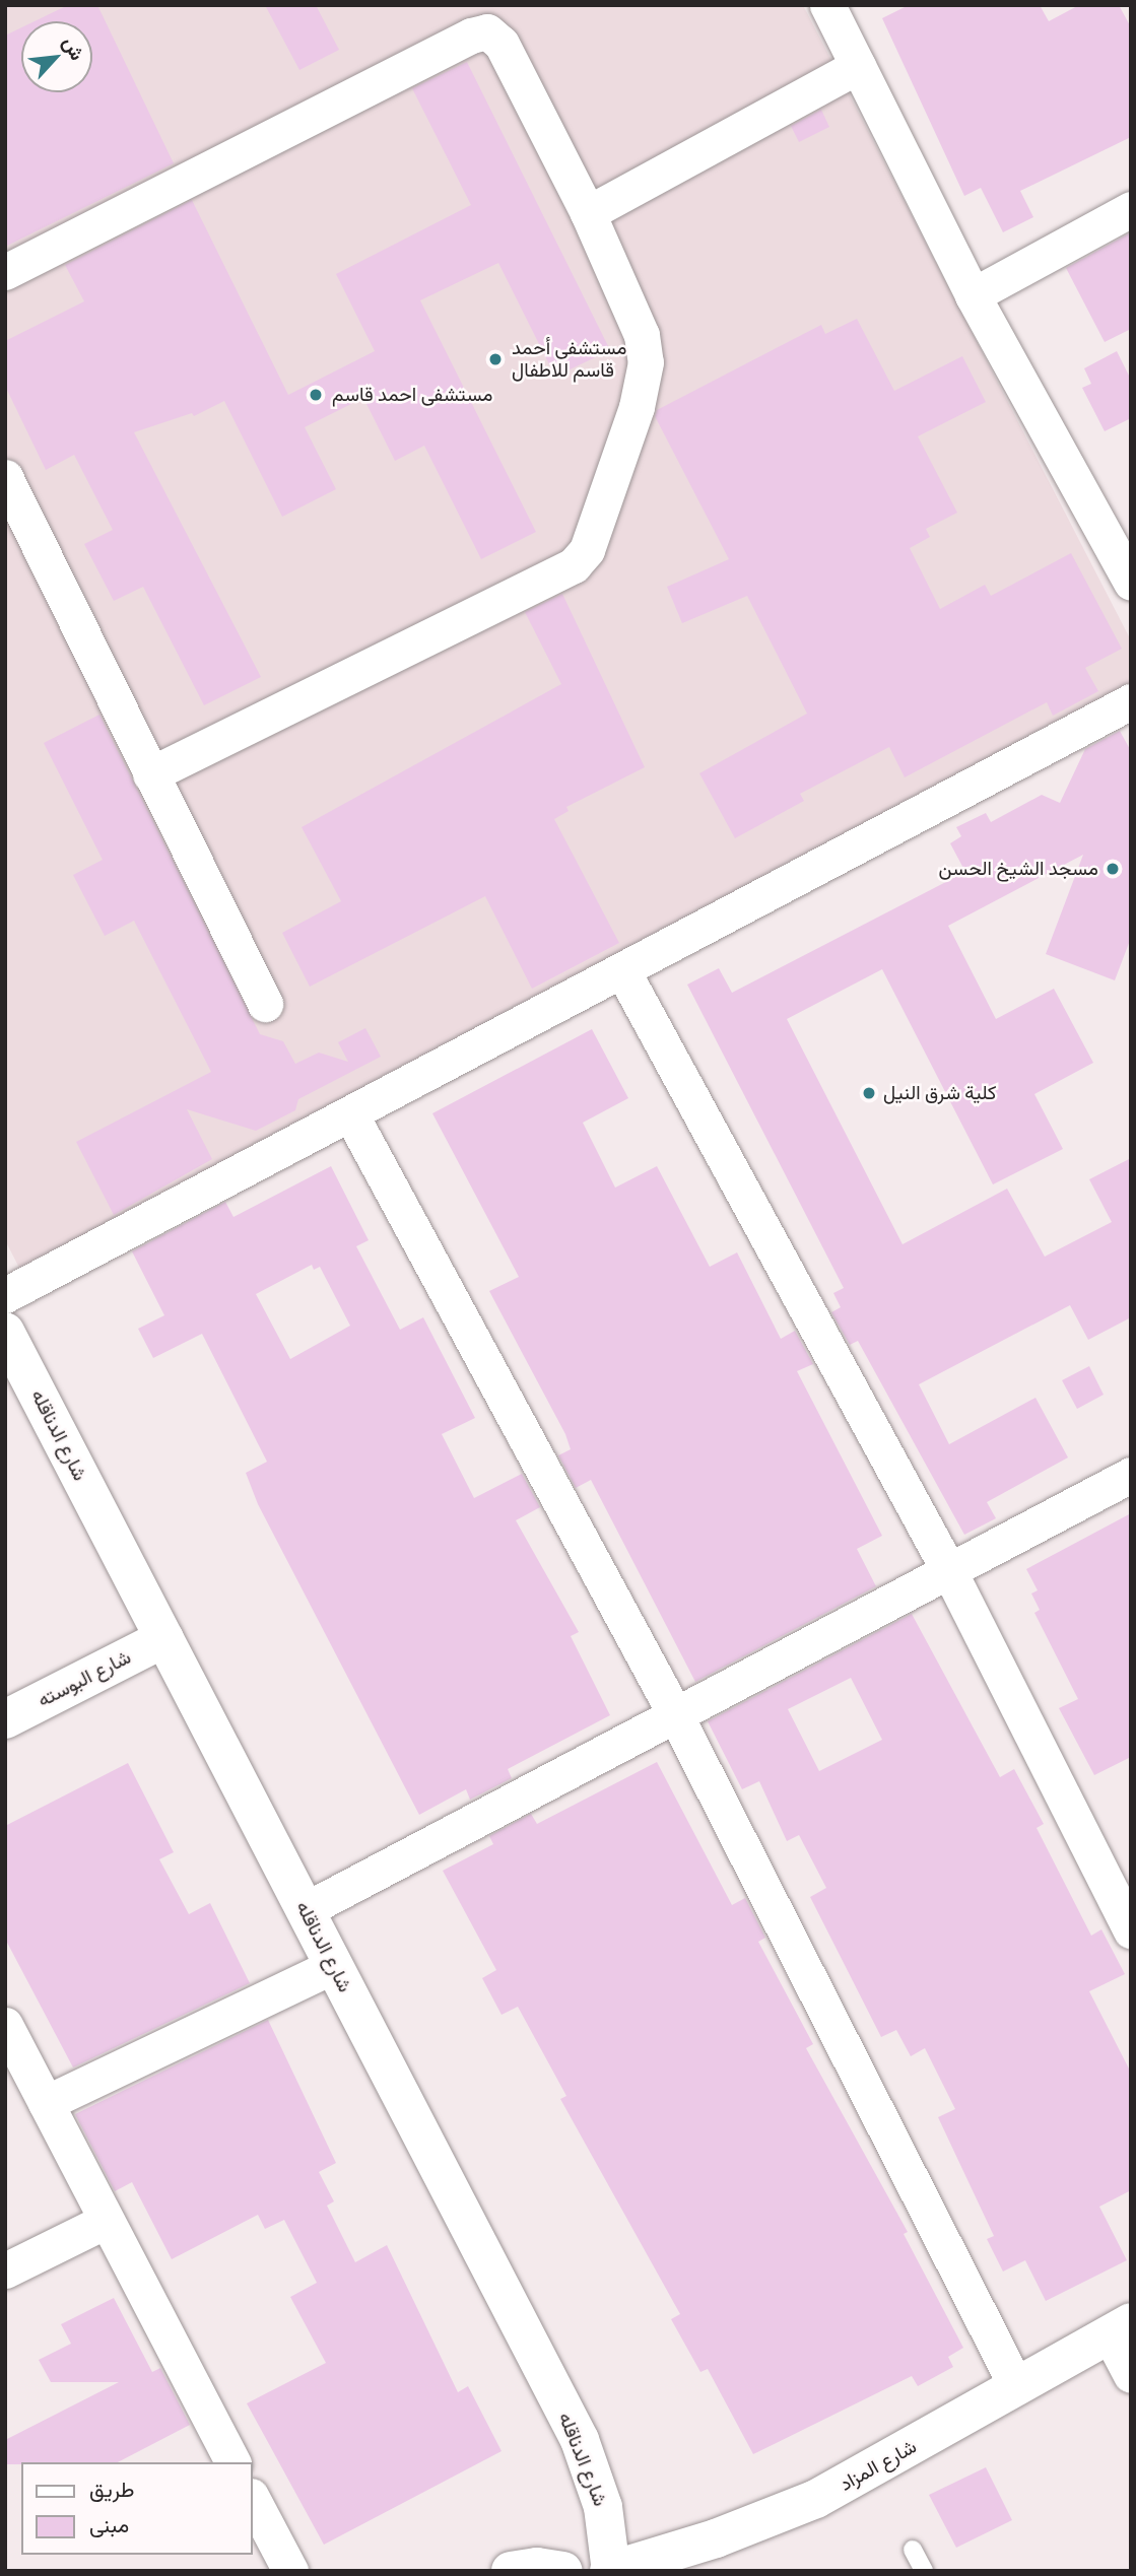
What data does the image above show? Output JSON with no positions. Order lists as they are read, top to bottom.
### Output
{
  "streets": {
    "street": ["شارع الدناقله", "شارع البوسته", "شارع المزاد"]
  },
  "crossings": [
    ["شارع الدناقله", "شارع البوسته"],
    ["شارع الدناقله", "شارع المزاد"]
  ],
  "places": [
    "مستشفى أحمد قاسم للاطفال",
    "مستشفى احمد قاسم",
    "مسجد الشيخ الحسن",
    "كلية شرق النيل"
  ],
  "legend": ["طريق", "مبنى"],
  "north": "top right"
}
